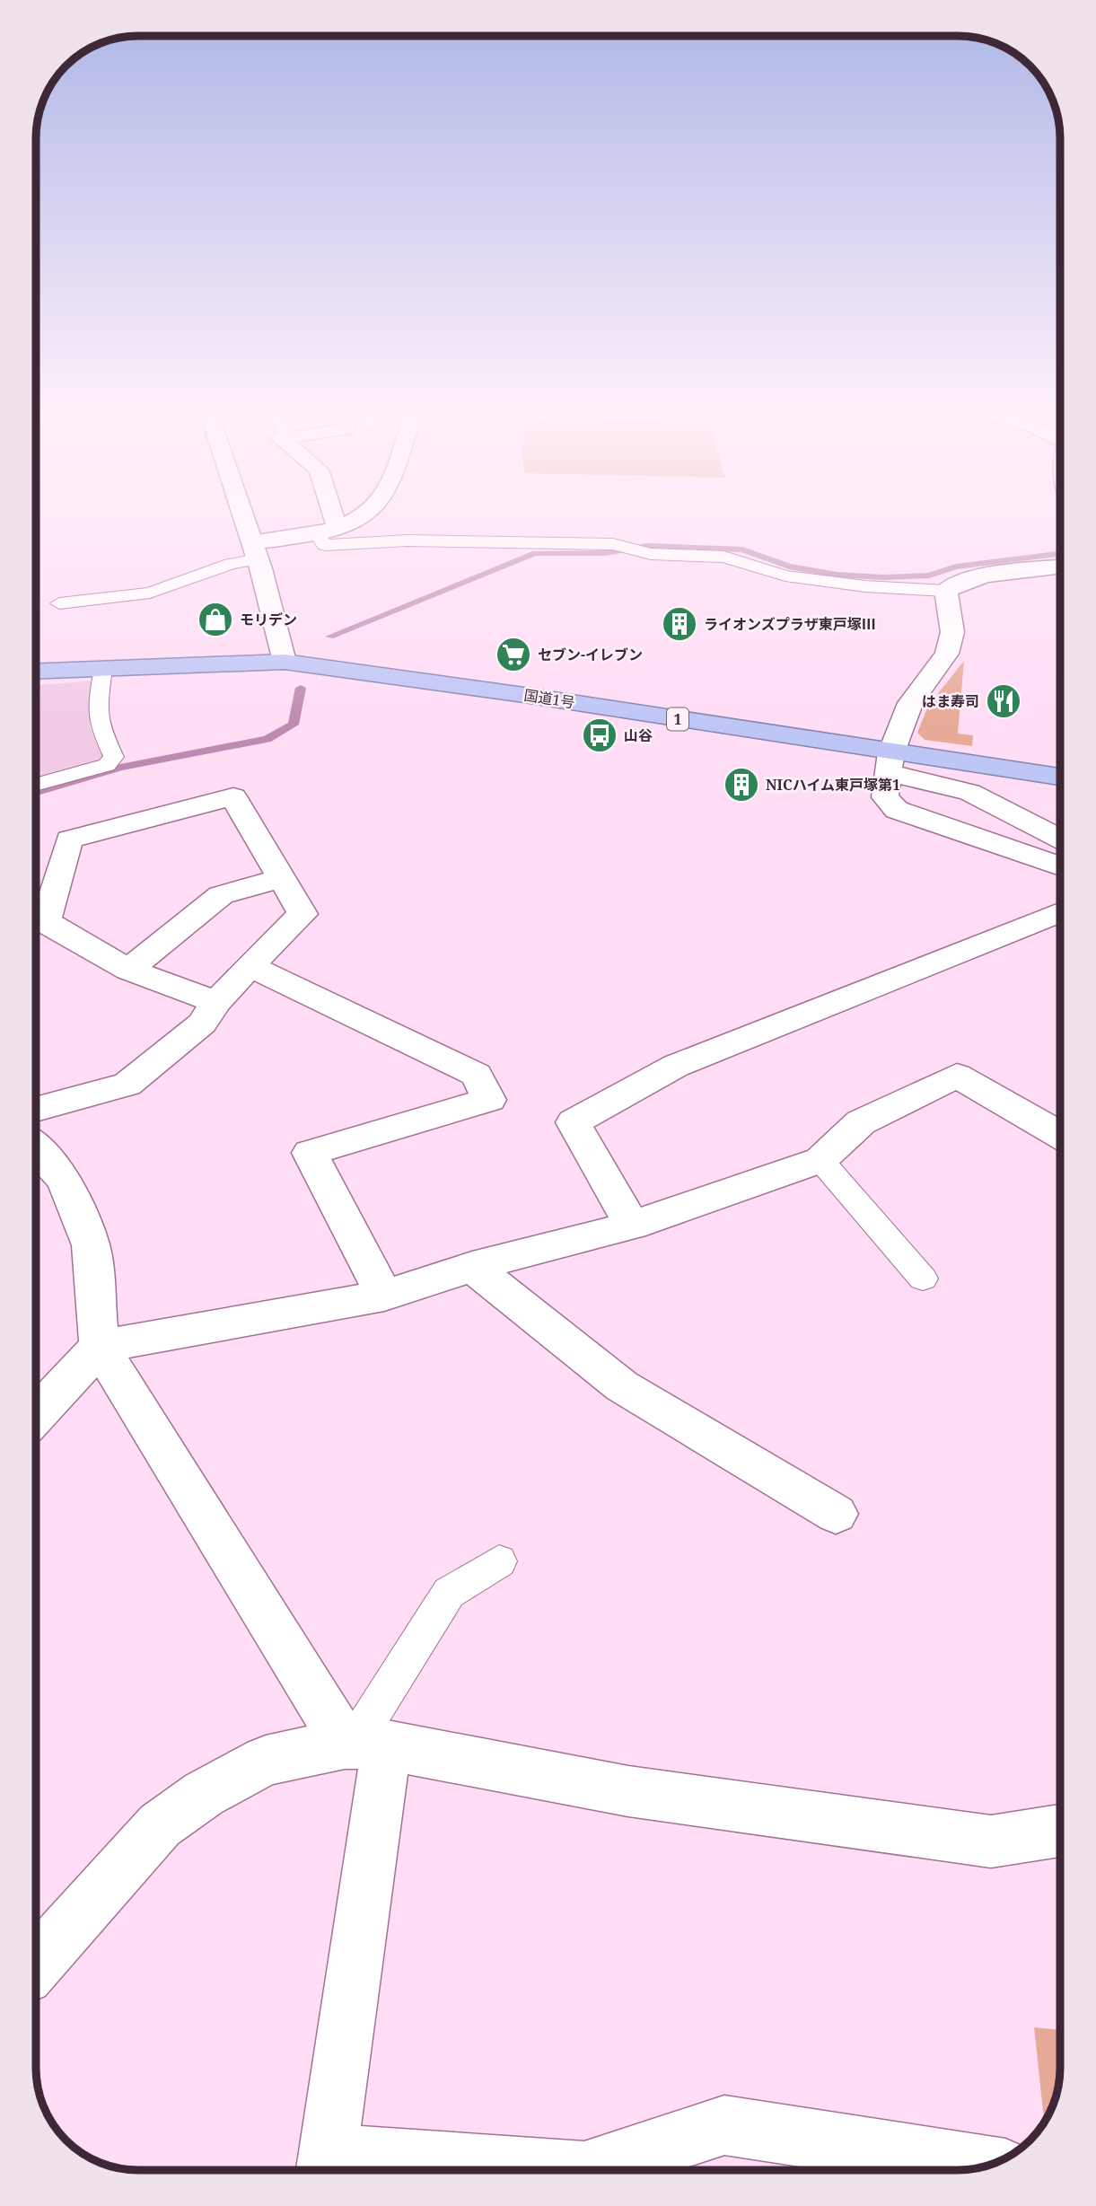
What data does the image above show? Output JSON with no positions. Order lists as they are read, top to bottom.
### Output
{
  "streets": {
    "highway": ["国道1号", "1"]
  },
  "places": {
    "shop": ["モリデン"],
    "building": ["ライオンズプラザ東戸塚Ⅲ", "NICハイム東戸塚第1"],
    "supermarket": ["セブン-イレブン"],
    "restaurant": ["はま寿司"],
    "bus stop": ["山谷"]
  }
}
